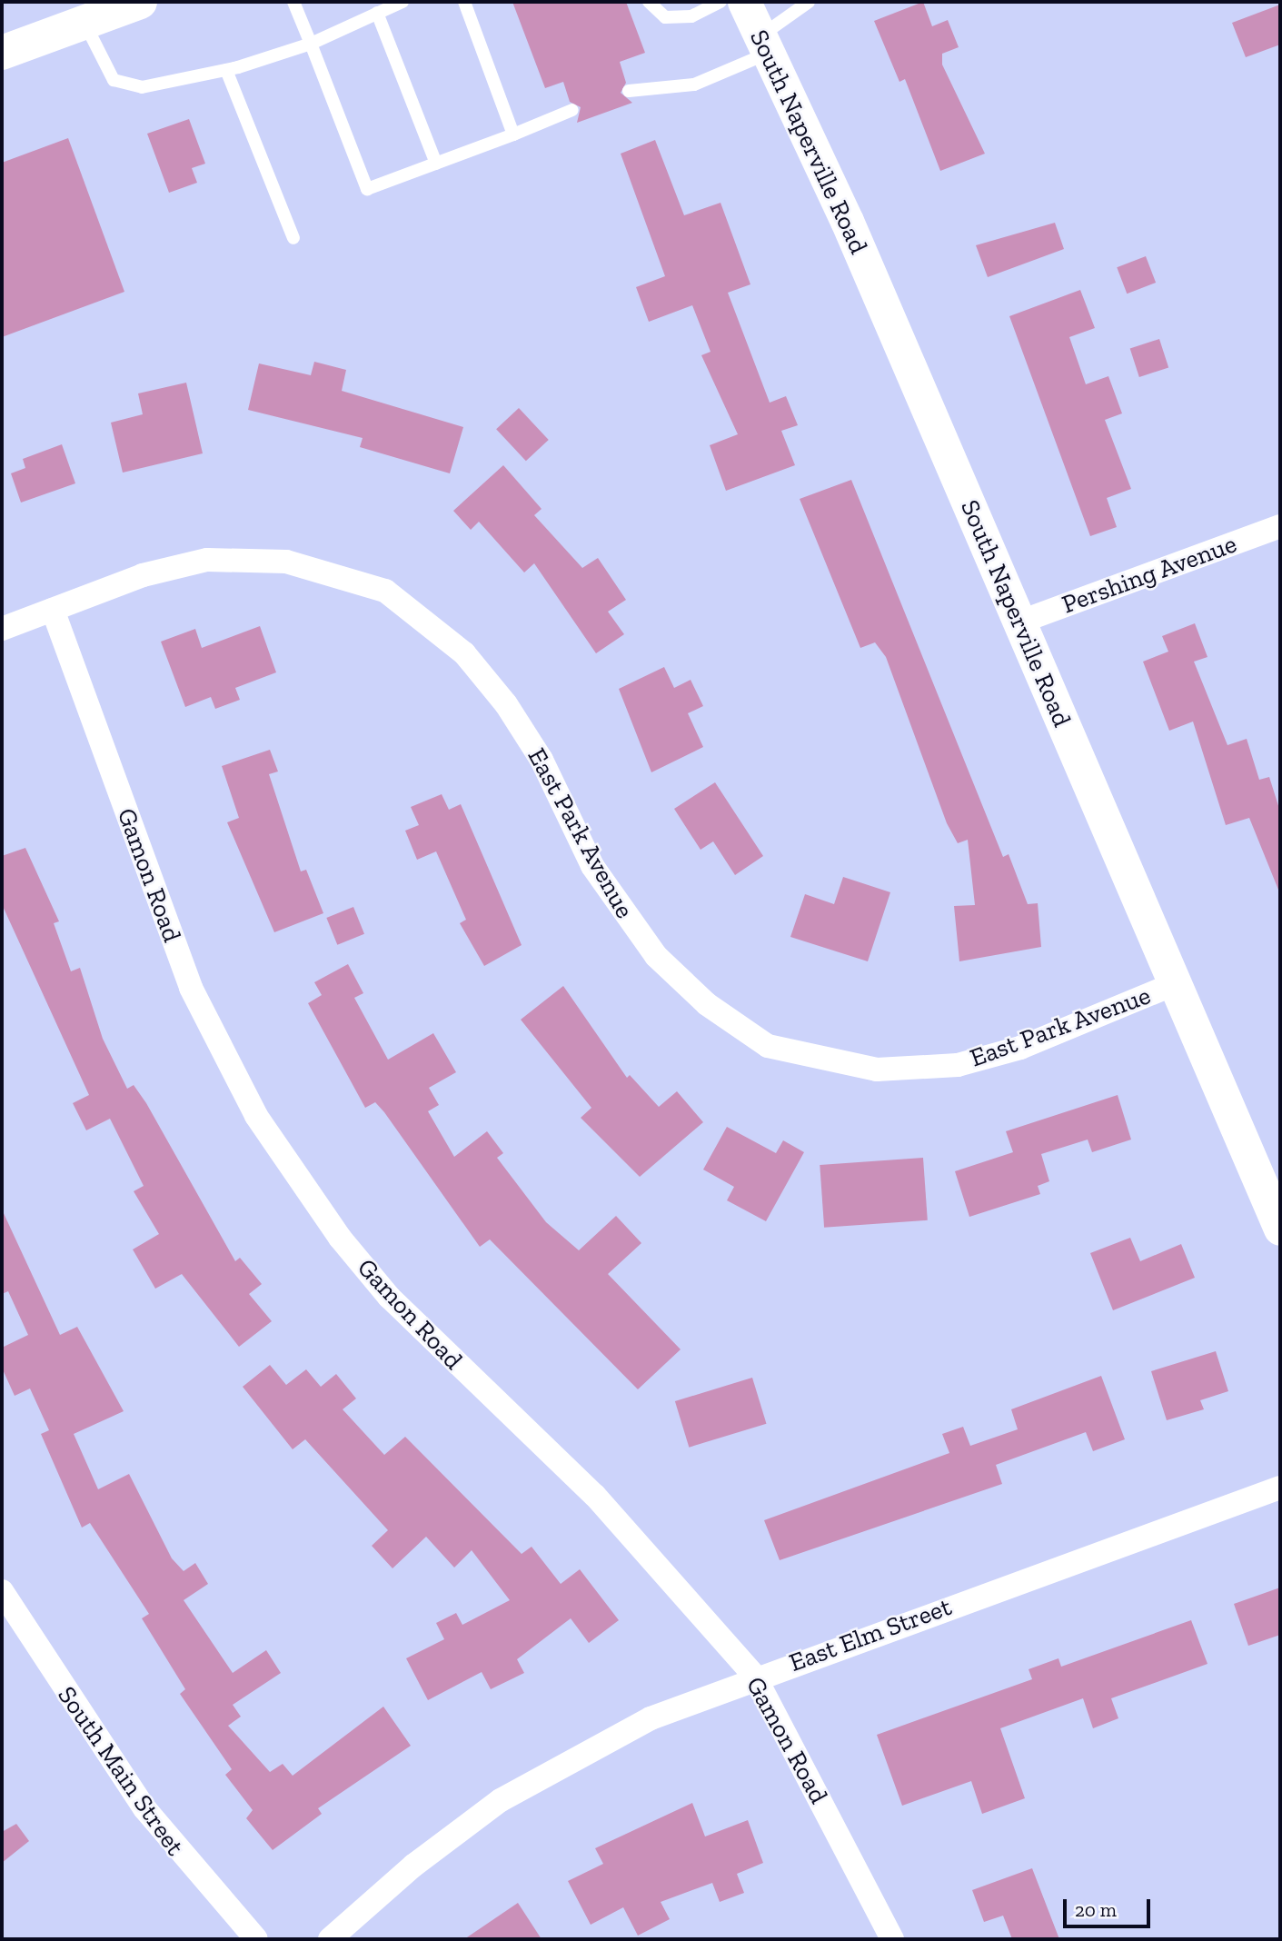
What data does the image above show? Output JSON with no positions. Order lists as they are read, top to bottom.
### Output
{
  "streets": {
    "main road": ["South Naperville Road"],
    "street": [
      "Pershing Avenue",
      "East Park Avenue",
      "Gamon Road",
      "East Elm Street",
      "South Main Street"
    ]
  },
  "crossings": [
    ["South Naperville Road", "Pershing Avenue"],
    ["South Naperville Road", "East Park Avenue"],
    ["East Park Avenue", "Gamon Road"],
    ["Gamon Road", "East Elm Street"]
  ],
  "scale_bar": "20 m"
}
